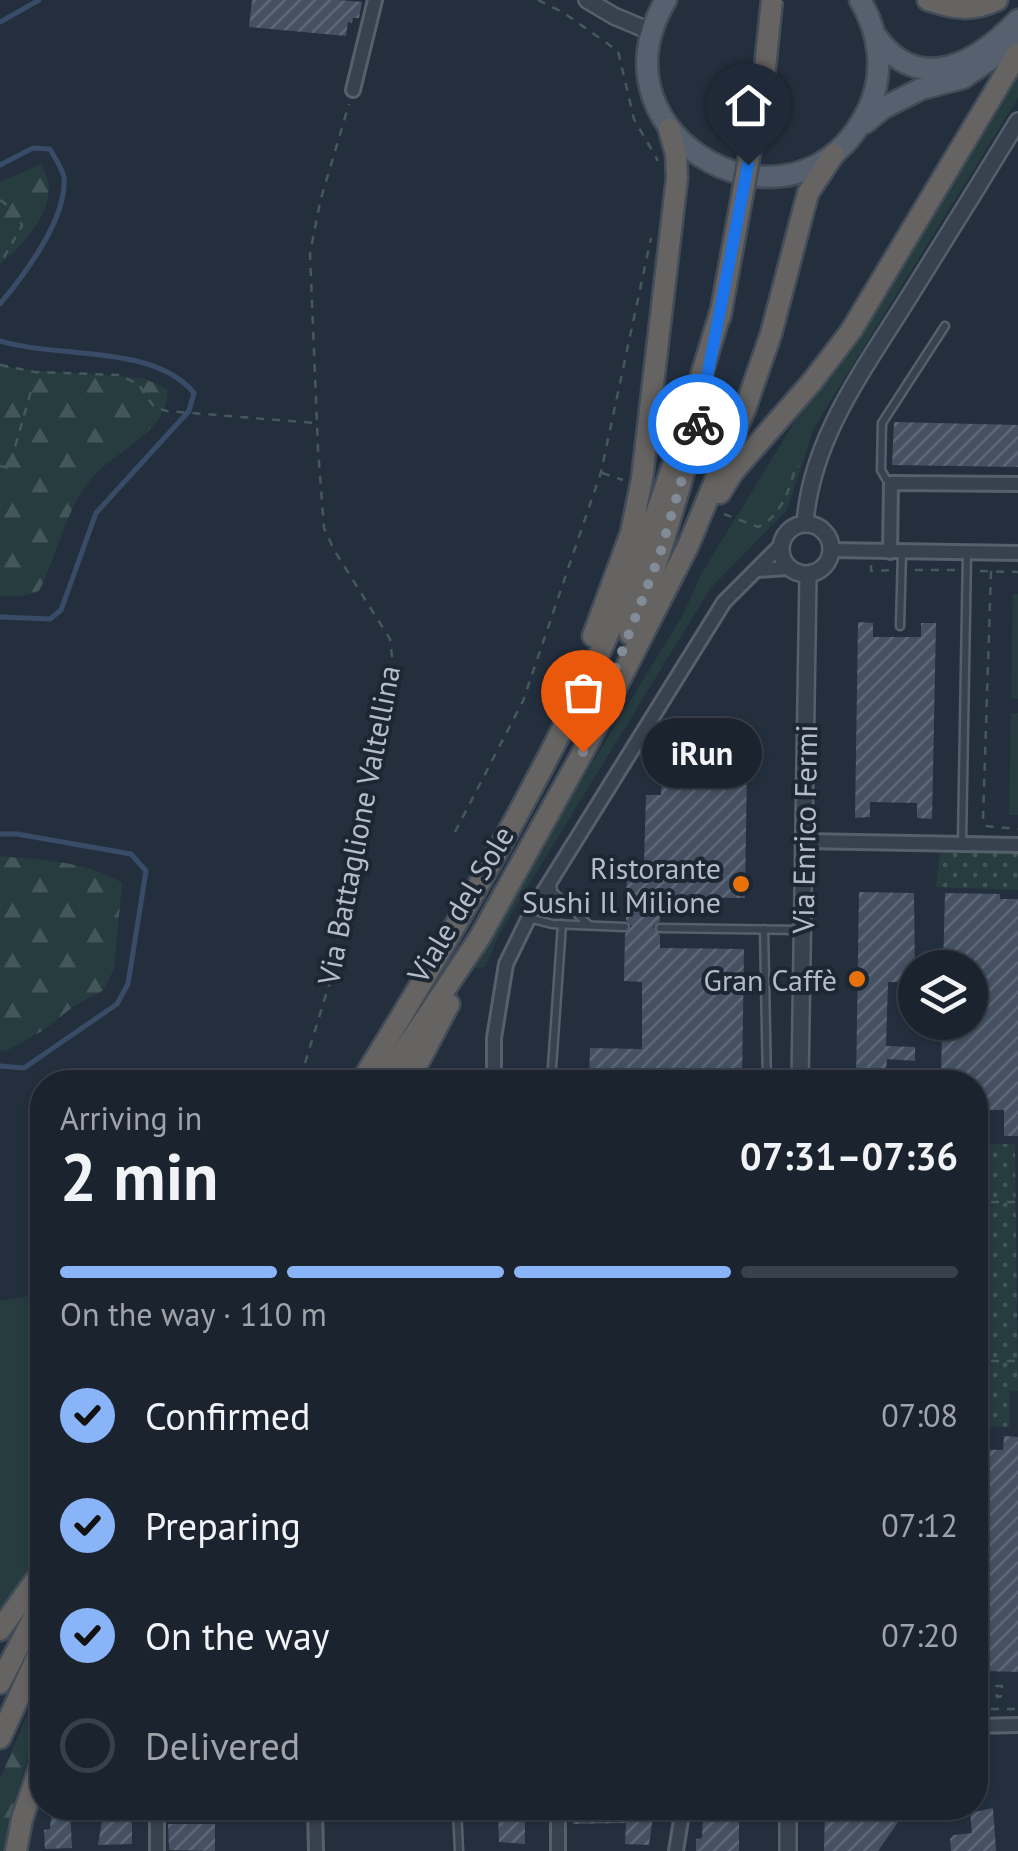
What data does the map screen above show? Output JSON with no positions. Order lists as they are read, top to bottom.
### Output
{
  "streets": {
    "highway": ["Viale del Sole"],
    "street": ["Via Enrico Fermi"],
    "path": ["Via Battaglione Valtellina"]
  },
  "places": ["iRun", "Ristorante Sushi Il Milione", "Gran Caffè"],
  "page": {
    "bubble": "iRun",
    "heading": ["2 min", "Arriving in", "07:31–07:36"],
    "bar": "On the way · 110 m",
    "list": [
      ["Confirmed", "07:08"],
      ["Preparing", "07:12"],
      ["On the way", "07:20"],
      "Delivered"
    ]
  }
}
